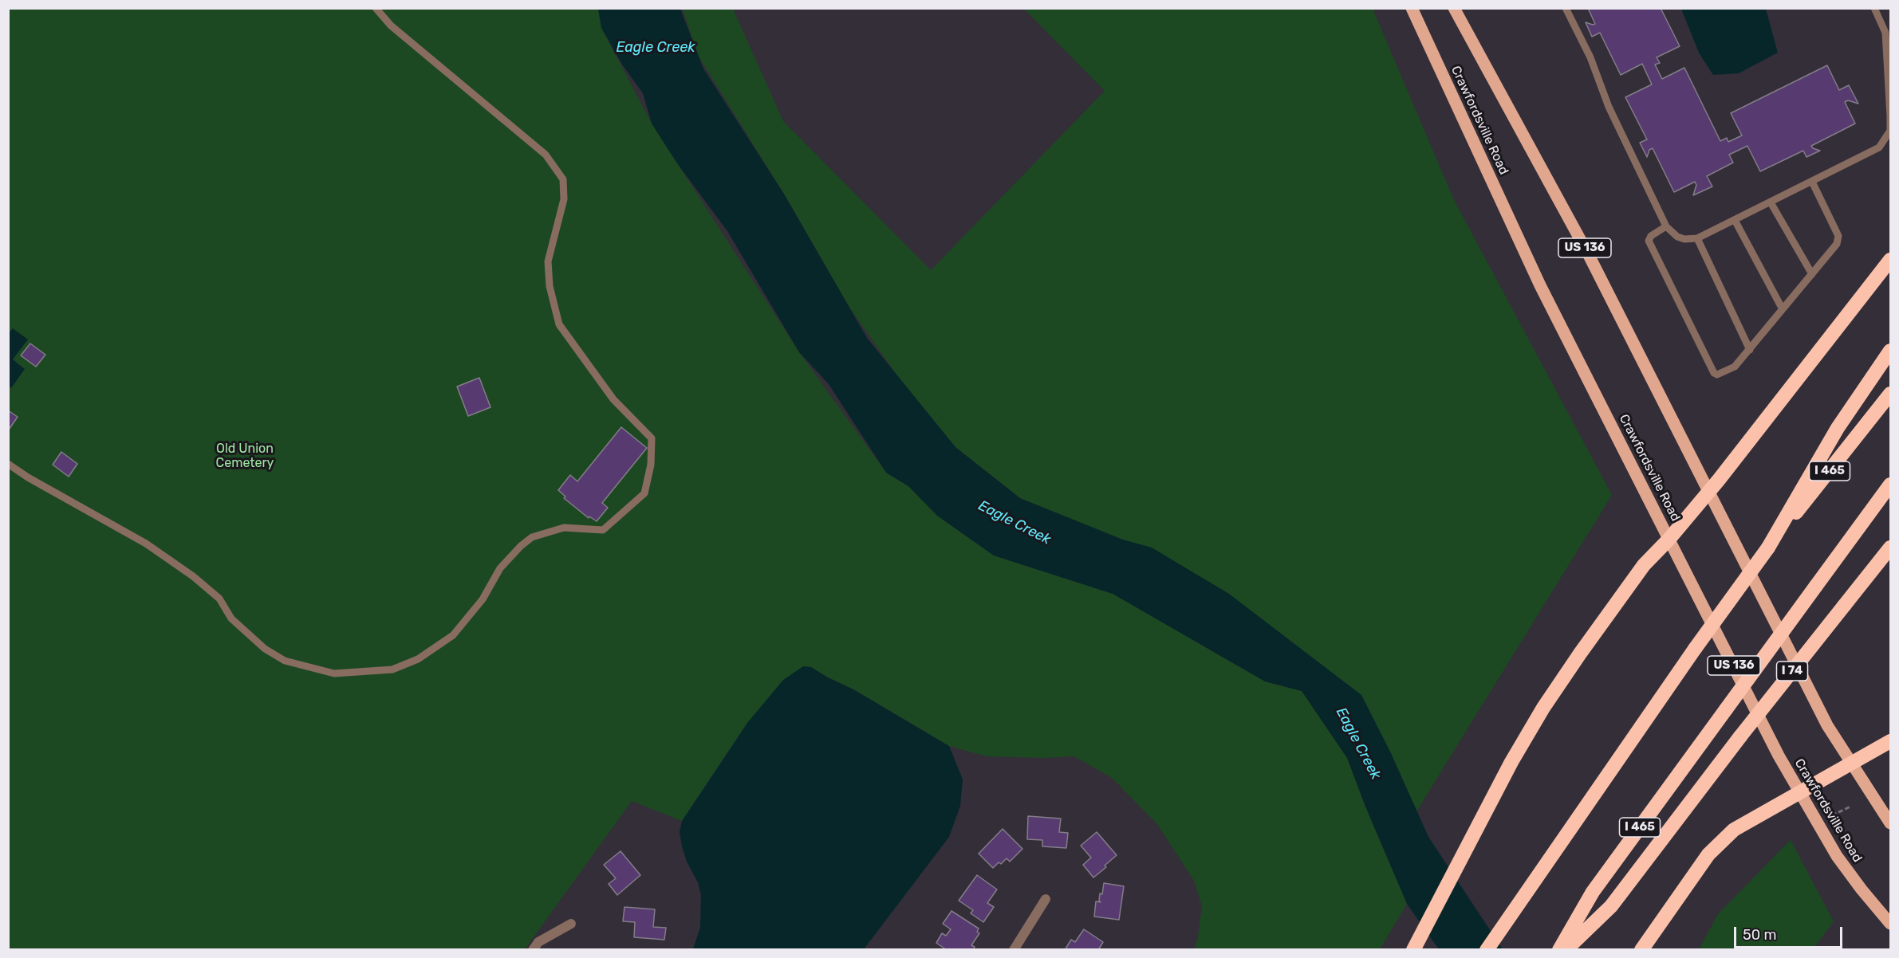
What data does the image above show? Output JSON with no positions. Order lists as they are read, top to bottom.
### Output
{
  "streets": {
    "highway": ["I 465", "I 74"],
    "main road": ["Crawfordsville Road", "US 136"]
  },
  "water": ["Eagle Creek"],
  "parks": ["Old Union Cemetery"],
  "scale_bar": "50 m"
}
